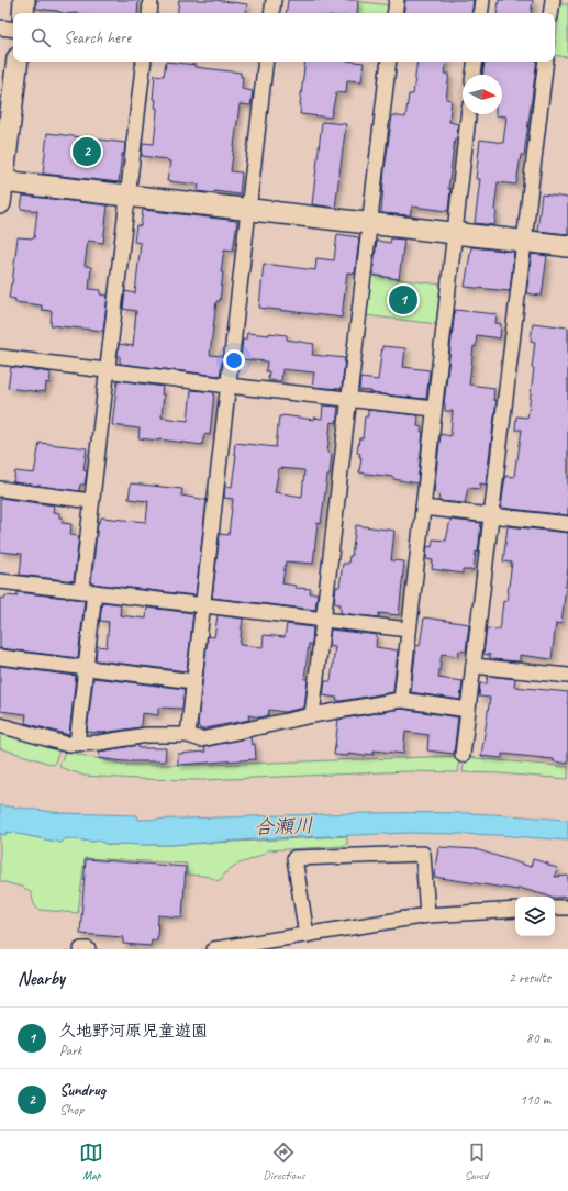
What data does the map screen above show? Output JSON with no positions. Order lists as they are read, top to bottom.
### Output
{
  "water": ["合瀬川"],
  "north": "right",
  "page": {
    "search": "Search here",
    "pins": ["2", "1"],
    "heading": ["Nearby", "2 results"],
    "list": [
      {
        "mark": "1",
        "name": "久地野河原児童遊園",
        "note": "Park",
        "value": "80 m"
      },
      {
        "mark": "2",
        "name": "Sundrug",
        "note": "Shop",
        "value": "110 m"
      }
    ],
    "nav": ["Map", "Directions", "Saved"]
  }
}
